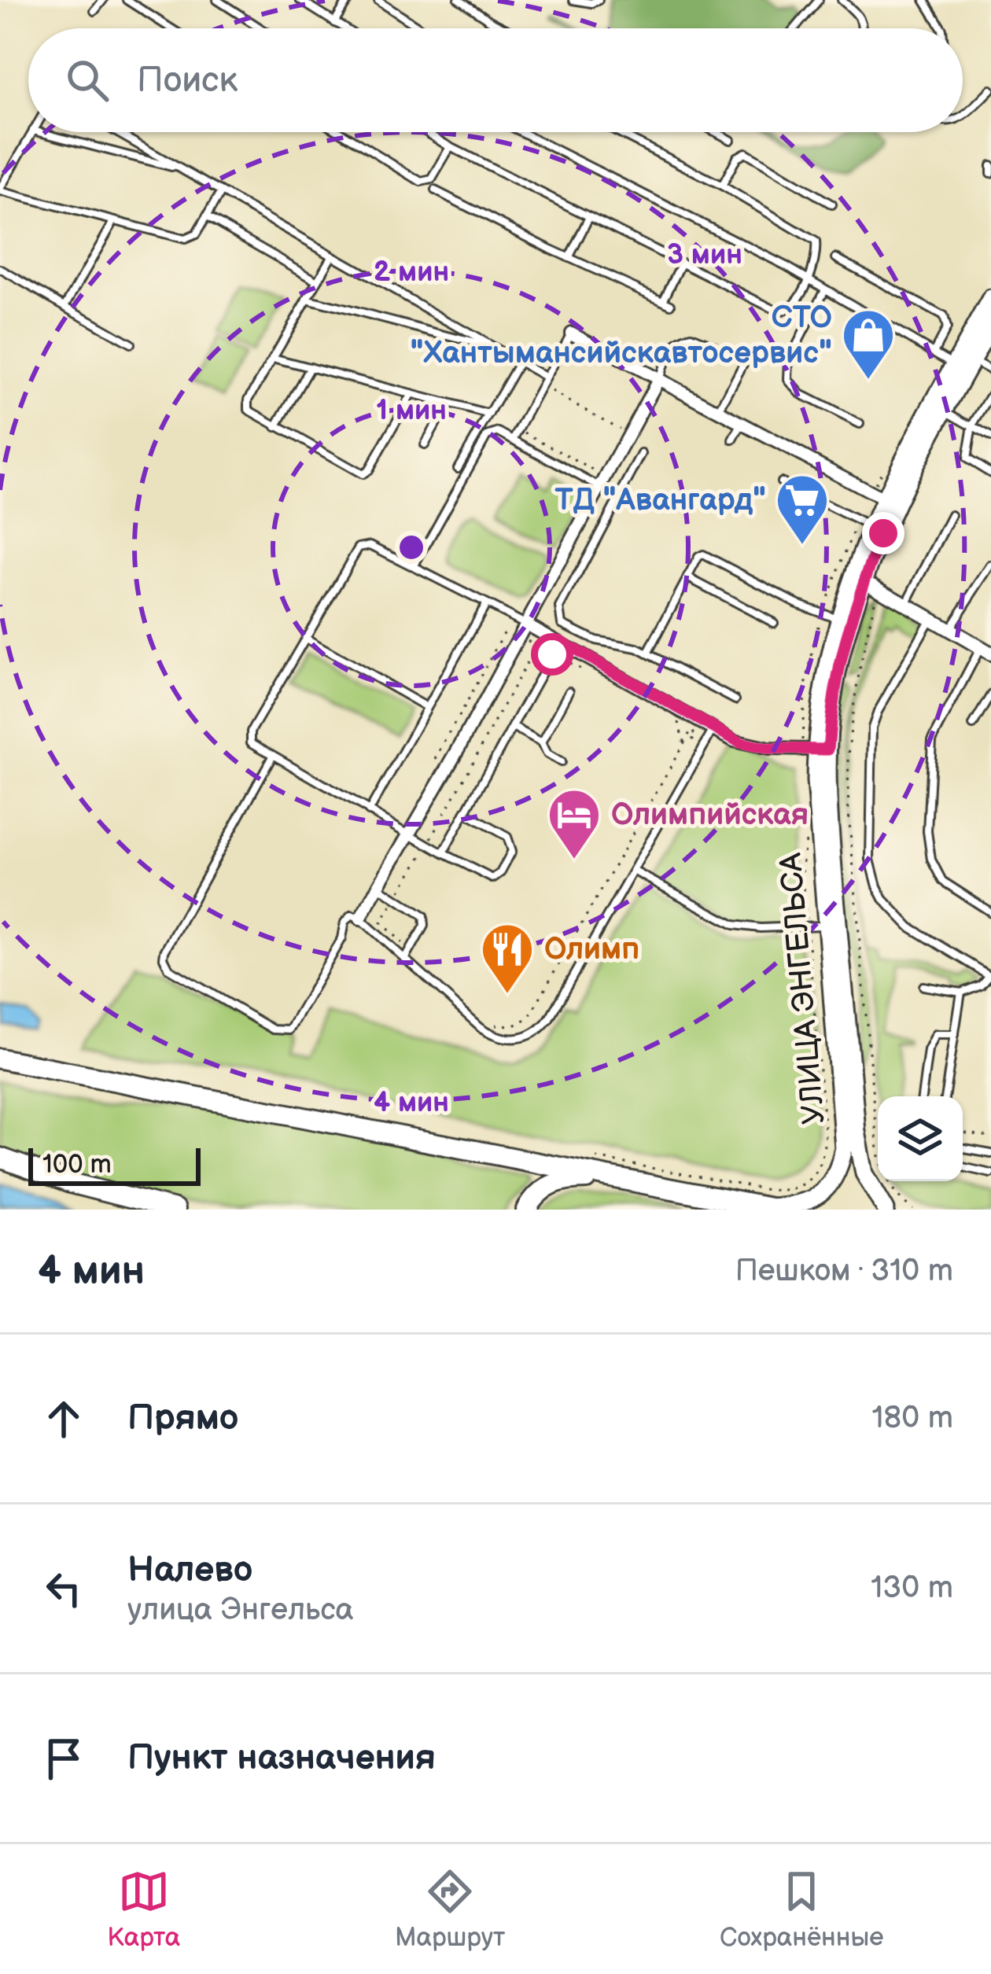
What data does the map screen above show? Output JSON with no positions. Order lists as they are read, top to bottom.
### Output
{
  "streets": {
    "main road": ["УЛИЦА ЭНГЕЛЬСА"]
  },
  "places": {
    "shop": ["СТО \"Хантымансийскавтосервис\""],
    "supermarket": ["ТД \"Авангард\""],
    "hotel": ["Олимпийская"],
    "restaurant": ["Олимп"]
  },
  "scale_bar": "100 m",
  "page": {
    "search": "Поиск",
    "scale": "100 m",
    "heading": ["4 мин", "Пешком · 310 m"],
    "list": [
      ["Прямо", "180 m"],
      ["Налево", "улица Энгельса", "130 m"],
      "Пункт назначения"
    ],
    "nav": ["Карта", "Маршрут", "Сохранённые"]
  },
  "rings": [
    "3 мин",
    "2 мин",
    "1 мин",
    "4 мин"
  ]
}
